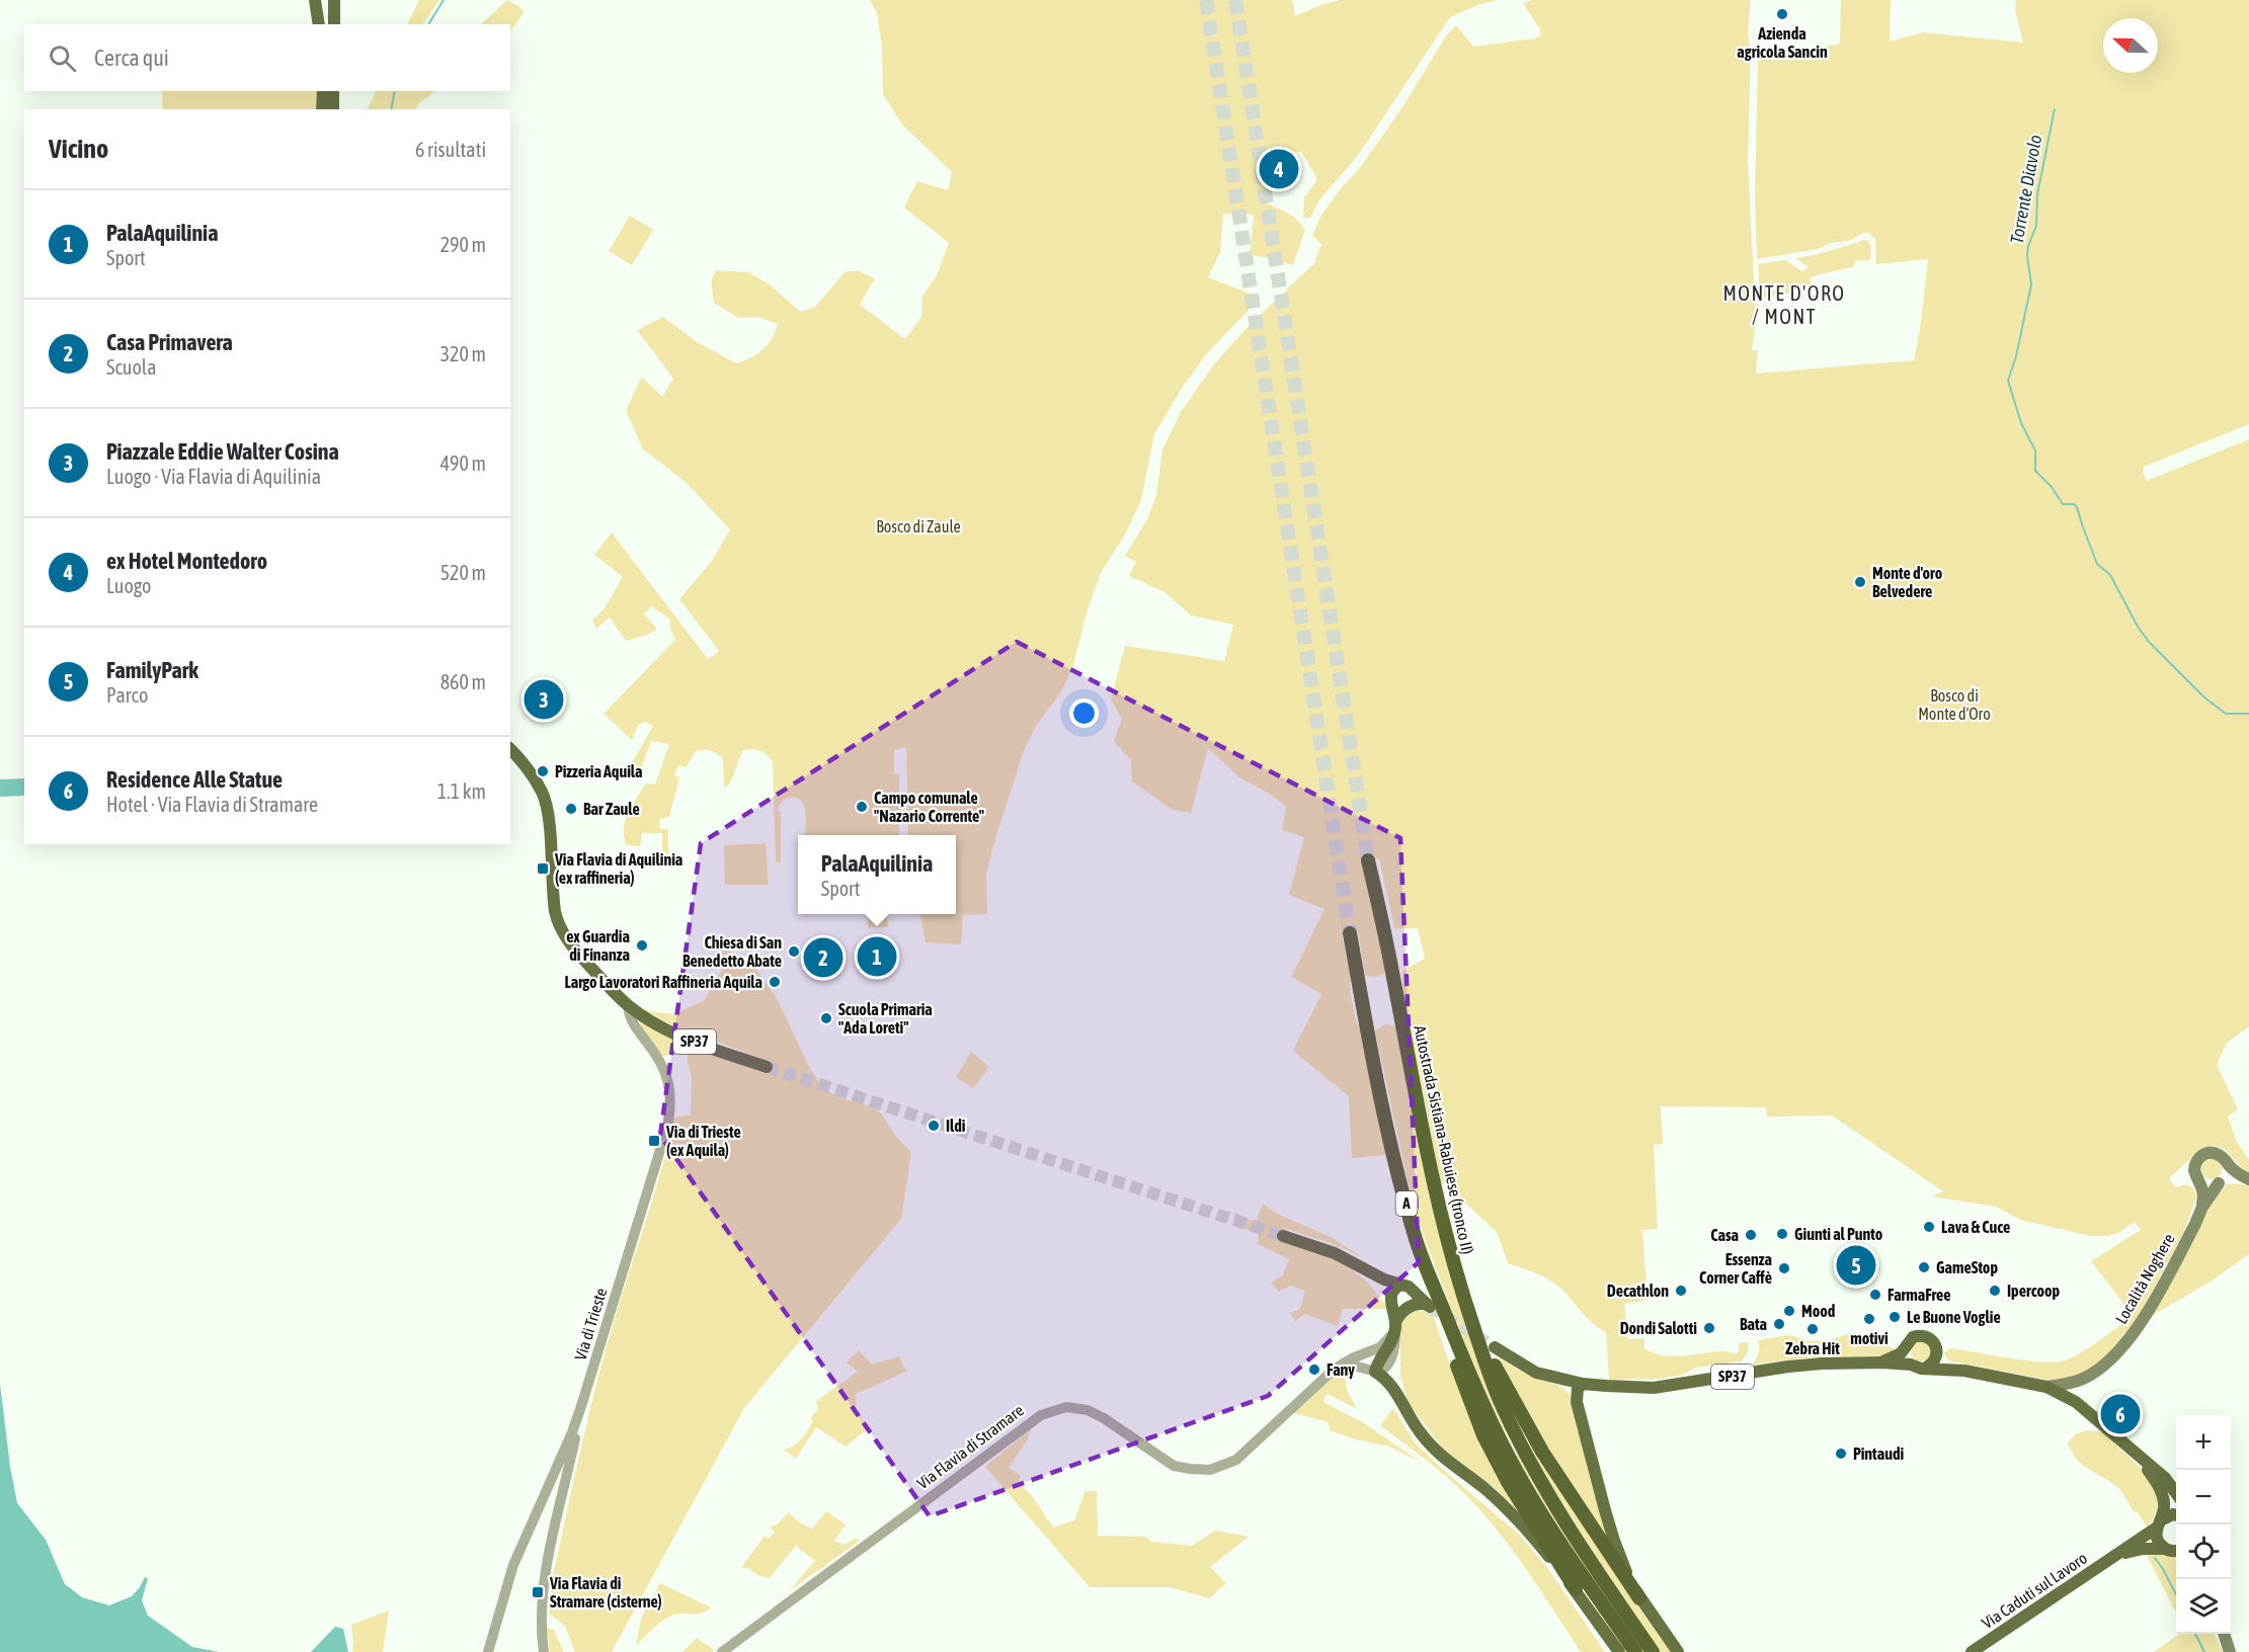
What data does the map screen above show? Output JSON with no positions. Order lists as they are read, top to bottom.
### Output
{
  "streets": {
    "highway": ["Autostrada Sistiana-Rabuiese (tronco II)", "A"],
    "main road": ["SP37", "Località Noghere", "Via Caduti sul Lavoro"],
    "street": ["Via di Trieste", "Via Flavia di Stramare"]
  },
  "crossings": [
    ["SP37", "Località Noghere"],
    ["SP37", "Via di Trieste"],
    ["SP37", "Via Caduti sul Lavoro"]
  ],
  "districts": ["MONTE D'ORO / MONT"],
  "water": ["Torrente Diavolo"],
  "parks": ["Bosco di Zaule", "Bosco di Monte d'Oro"],
  "places": {
    "other": [
      "Azienda agricola Sancin",
      "Monte d'oro Belvedere",
      "Pizzeria Aquila",
      "Campo comunale \"Nazario Corrente\"",
      "Bar Zaule",
      "ex Guardia di Finanza",
      "Chiesa di San Benedetto Abate",
      "Largo Lavoratori Raffineria Aquila",
      "Scuola Primaria \"Ada Loreti\"",
      "Ildi",
      "Lava & Cuce",
      "Giunti al Punto",
      "Casa",
      "GameStop",
      "Essenza Corner Caffè",
      "Decathlon",
      "Ipercoop",
      "FarmaFree",
      "Mood",
      "Le Buone Voglie",
      "motivi",
      "Bata",
      "Dondi Salotti",
      "Zebra Hit",
      "Fany",
      "Pintaudi"
    ],
    "transit": ["Via Flavia di Aquilinia (ex raffineria)", "Via di Trieste (ex Aquila)", "Via Flavia di Stramare (cisterne)"]
  },
  "north": "left",
  "page": {
    "search": "Cerca qui",
    "heading": ["Vicino", "6 risultati"],
    "pins": [
      "4",
      "3",
      "1",
      "2",
      "5",
      "6"
    ],
    "list": [
      {
        "mark": "1",
        "name": "PalaAquilinia",
        "note": "Sport",
        "value": "290 m"
      },
      {
        "mark": "2",
        "name": "Casa Primavera",
        "note": "Scuola",
        "value": "320 m"
      },
      {
        "mark": "3",
        "name": "Piazzale Eddie Walter Cosina",
        "note": "Luogo · Via Flavia di Aquilinia",
        "value": "490 m"
      },
      {
        "mark": "4",
        "name": "ex Hotel Montedoro",
        "note": "Luogo",
        "value": "520 m"
      },
      {
        "mark": "5",
        "name": "FamilyPark",
        "note": "Parco",
        "value": "860 m"
      },
      {
        "mark": "6",
        "name": "Residence Alle Statue",
        "note": "Hotel · Via Flavia di Stramare",
        "value": "1.1 km"
      }
    ],
    "popup": ["PalaAquilinia", "Sport"],
    "map_buttons": ["+", "−"]
  }
}
